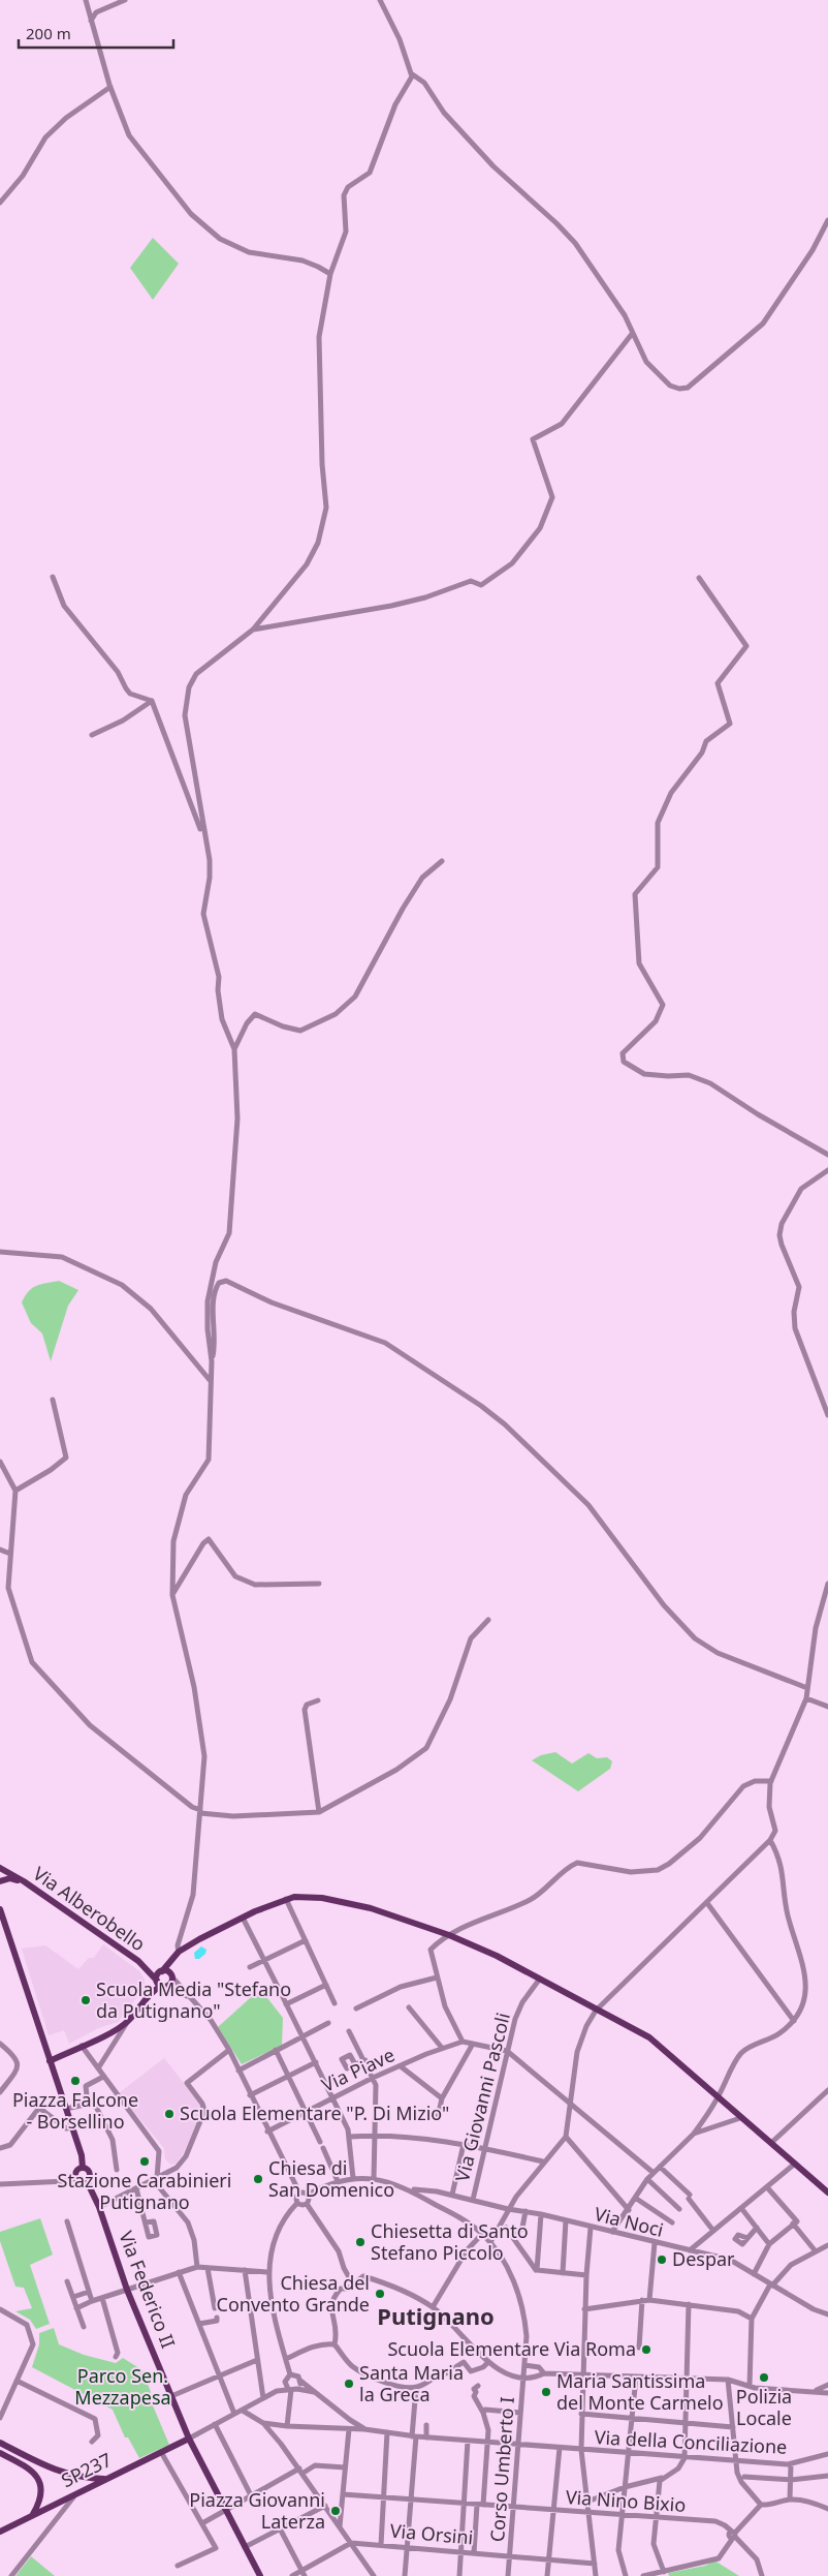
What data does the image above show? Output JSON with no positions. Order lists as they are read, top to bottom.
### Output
{
  "streets": {
    "main road": ["Via Alberobello", "Via Federico II", "SP237"],
    "street": [
      "Via Piave",
      "Via Giovanni Pascoli",
      "Via Noci",
      "Via della Conciliazione",
      "Corso Umberto I",
      "Via Nino Bixio",
      "Via Orsini"
    ]
  },
  "crossings": [
    ["Via Giovanni Pascoli", "Via Noci"],
    ["Via Noci", "Corso Umberto I"],
    ["Via Federico II", "SP237"],
    ["Via della Conciliazione", "Corso Umberto I"],
    ["Corso Umberto I", "Via Nino Bixio"],
    ["Corso Umberto I", "Via Orsini"]
  ],
  "districts": ["Putignano"],
  "parks": ["Parco Sen. Mezzapesa"],
  "places": [
    "Scuola Media \"Stefano da Putignano\"",
    "Piazza Falcone - Borsellino",
    "Scuola Elementare \"P. Di Mizio\"",
    "Stazione Carabinieri Putignano",
    "Chiesa di San Domenico",
    "Chiesetta di Santo Stefano Piccolo",
    "Despar",
    "Chiesa del Convento Grande",
    "Scuola Elementare Via Roma",
    "Polizia Locale",
    "Santa Maria la Greca",
    "Maria Santissima del Monte Carmelo",
    "Piazza Giovanni Laterza"
  ],
  "scale_bar": "200 m"
}
